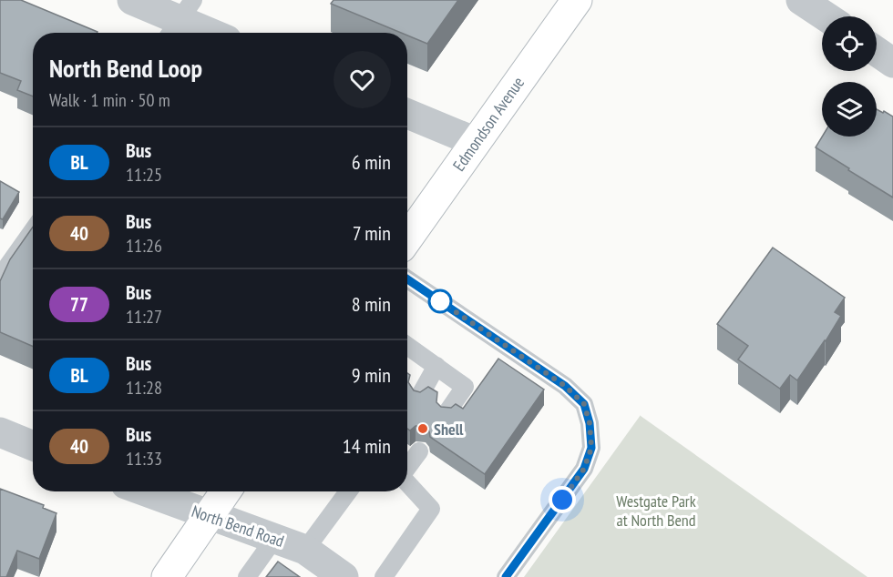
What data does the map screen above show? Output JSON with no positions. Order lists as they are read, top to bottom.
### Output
{
  "streets": {
    "main road": ["Edmondson Avenue"],
    "street": ["North Bend Road"]
  },
  "parks": ["Westgate Park at North Bend"],
  "places": ["Shell"],
  "lines": ["bus line BL"],
  "page": {
    "heading": ["North Bend Loop", "Walk · 1 min · 50 m"],
    "list": [
      {
        "mark": "BL",
        "name": "Bus",
        "note": "11:25",
        "value": "6 min"
      },
      {
        "mark": "40",
        "name": "Bus",
        "note": "11:26",
        "value": "7 min"
      },
      {
        "mark": "77",
        "name": "Bus",
        "note": "11:27",
        "value": "8 min"
      },
      {
        "mark": "BL",
        "name": "Bus",
        "note": "11:28",
        "value": "9 min"
      },
      {
        "mark": "40",
        "name": "Bus",
        "note": "11:33",
        "value": "14 min"
      }
    ]
  }
}
